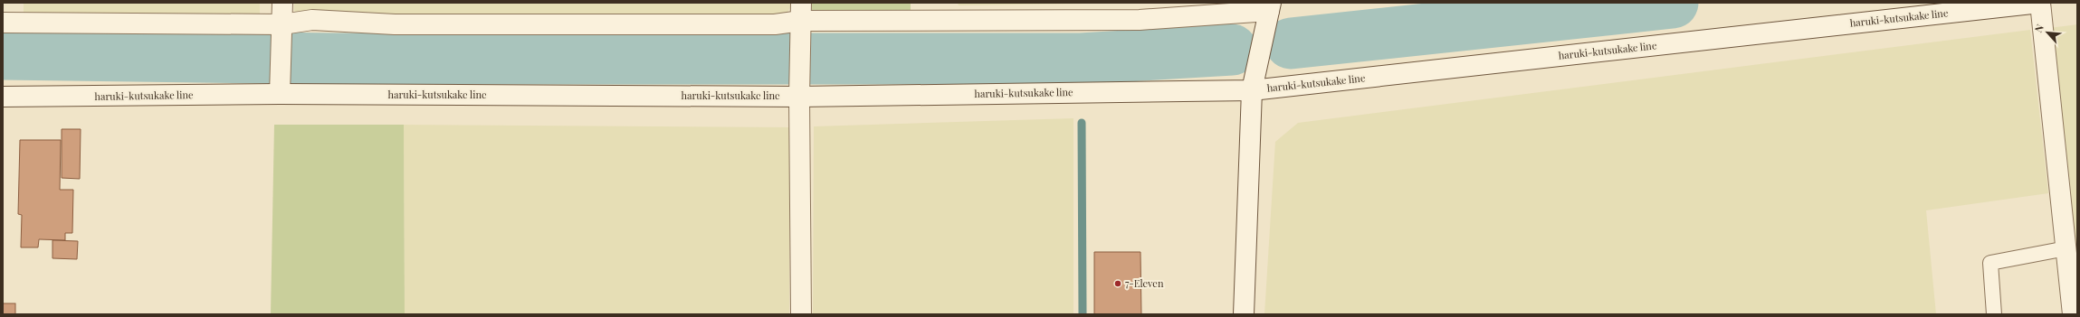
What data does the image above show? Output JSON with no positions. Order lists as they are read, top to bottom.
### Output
{
  "streets": {
    "street": ["haruki-kutsukake line"]
  },
  "places": ["7-Eleven"],
  "north": "top left"
}
